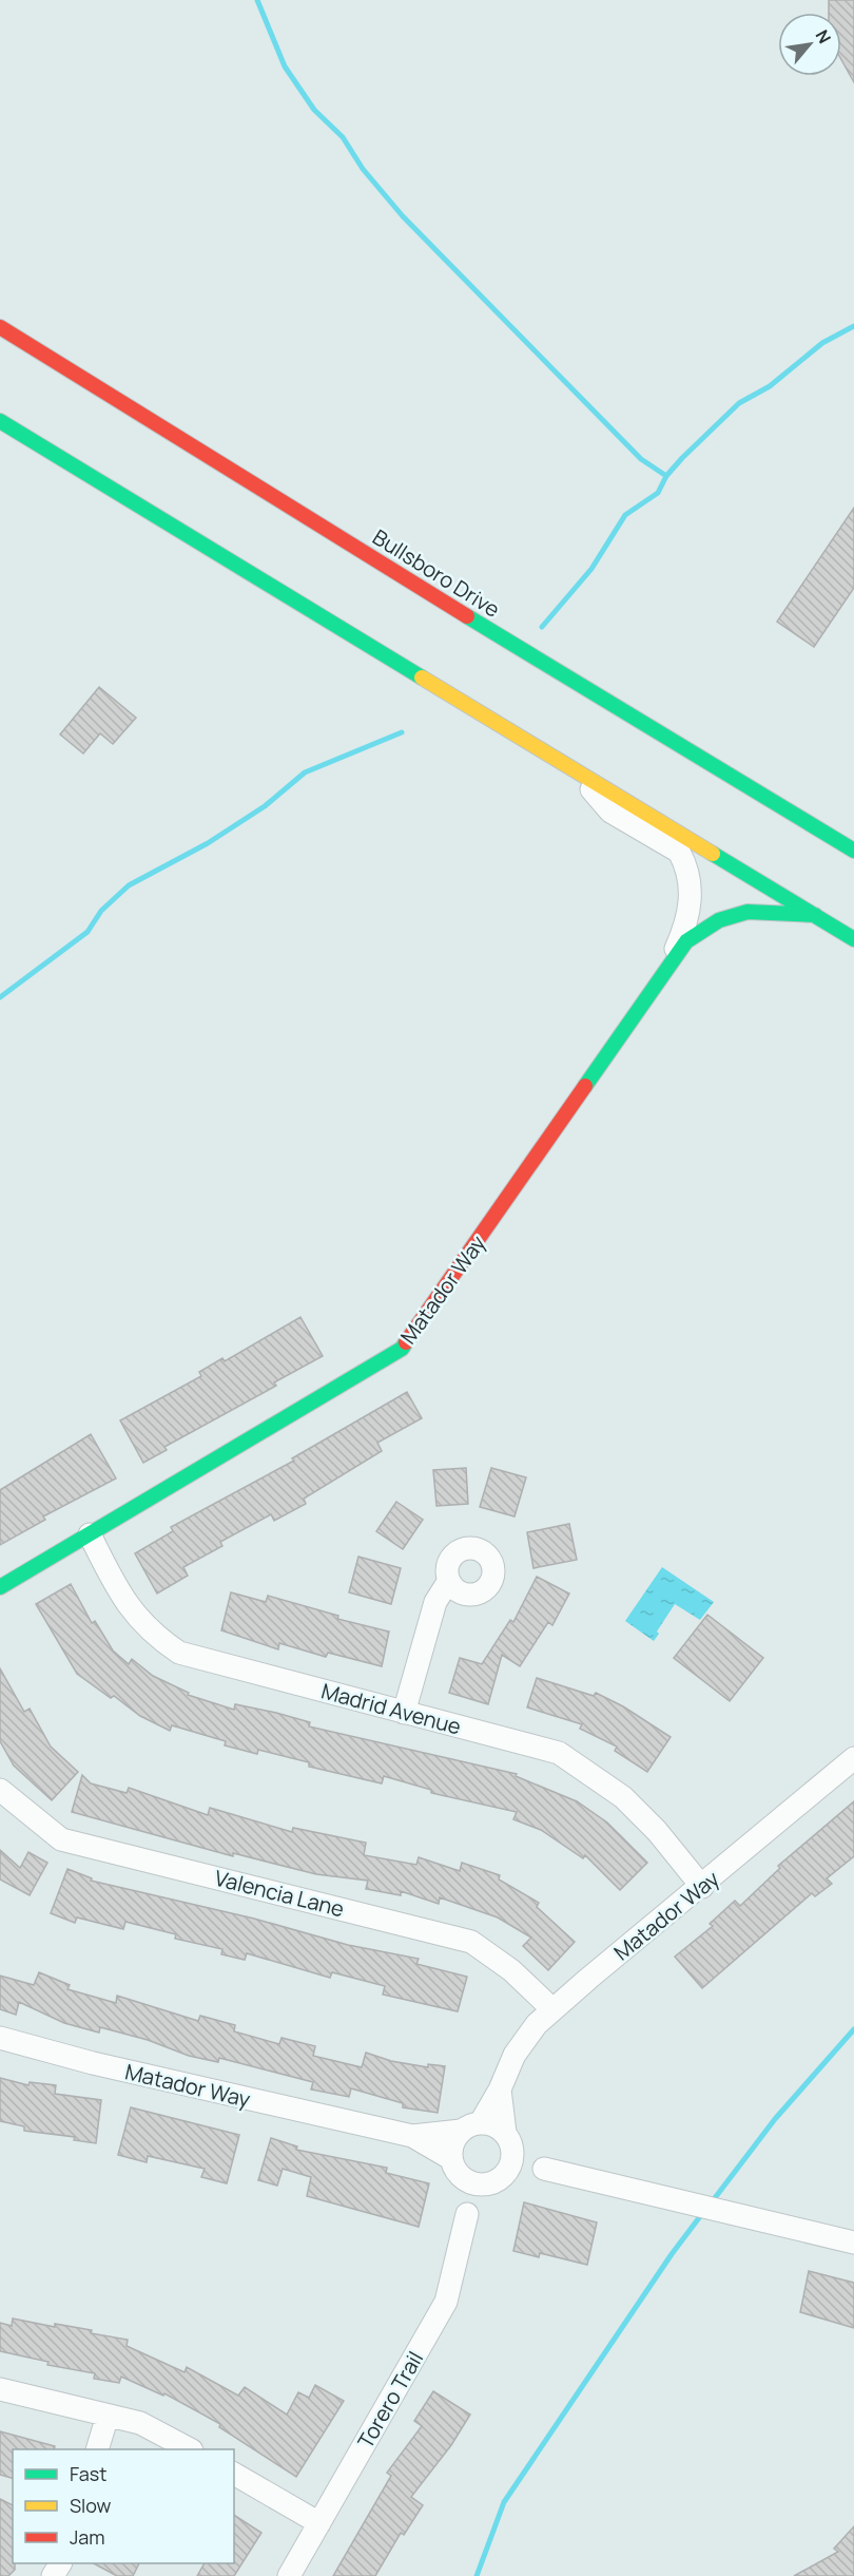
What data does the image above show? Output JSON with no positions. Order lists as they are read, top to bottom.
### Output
{
  "streets": {
    "main road": ["Bullsboro Drive", "Matador Way"],
    "street": ["Madrid Avenue", "Valencia Lane", "Torero Trail"]
  },
  "crossings": [
    ["Matador Way", "Madrid Avenue"],
    ["Matador Way", "Valencia Lane"],
    ["Matador Way", "Torero Trail"]
  ],
  "legend": ["Fast", "Slow", "Jam"],
  "north": "top right"
}
